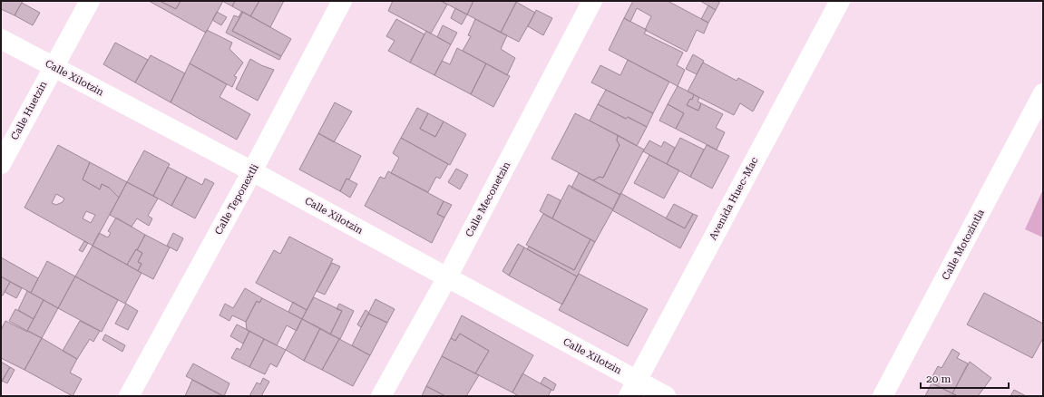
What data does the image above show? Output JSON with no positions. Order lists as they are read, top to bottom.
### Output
{
  "streets": {
    "street": [
      "Calle Xilotzin",
      "Calle Huetzin",
      "Avenida Huec-Mac",
      "Calle Teponextli",
      "Calle Meconetzin",
      "Calle Motozintla"
    ]
  },
  "crossings": [
    ["Calle Xilotzin", "Calle Huetzin"],
    ["Calle Xilotzin", "Avenida Huec-Mac"],
    ["Calle Xilotzin", "Calle Teponextli"],
    ["Calle Xilotzin", "Calle Meconetzin"]
  ],
  "scale_bar": "20 m"
}
